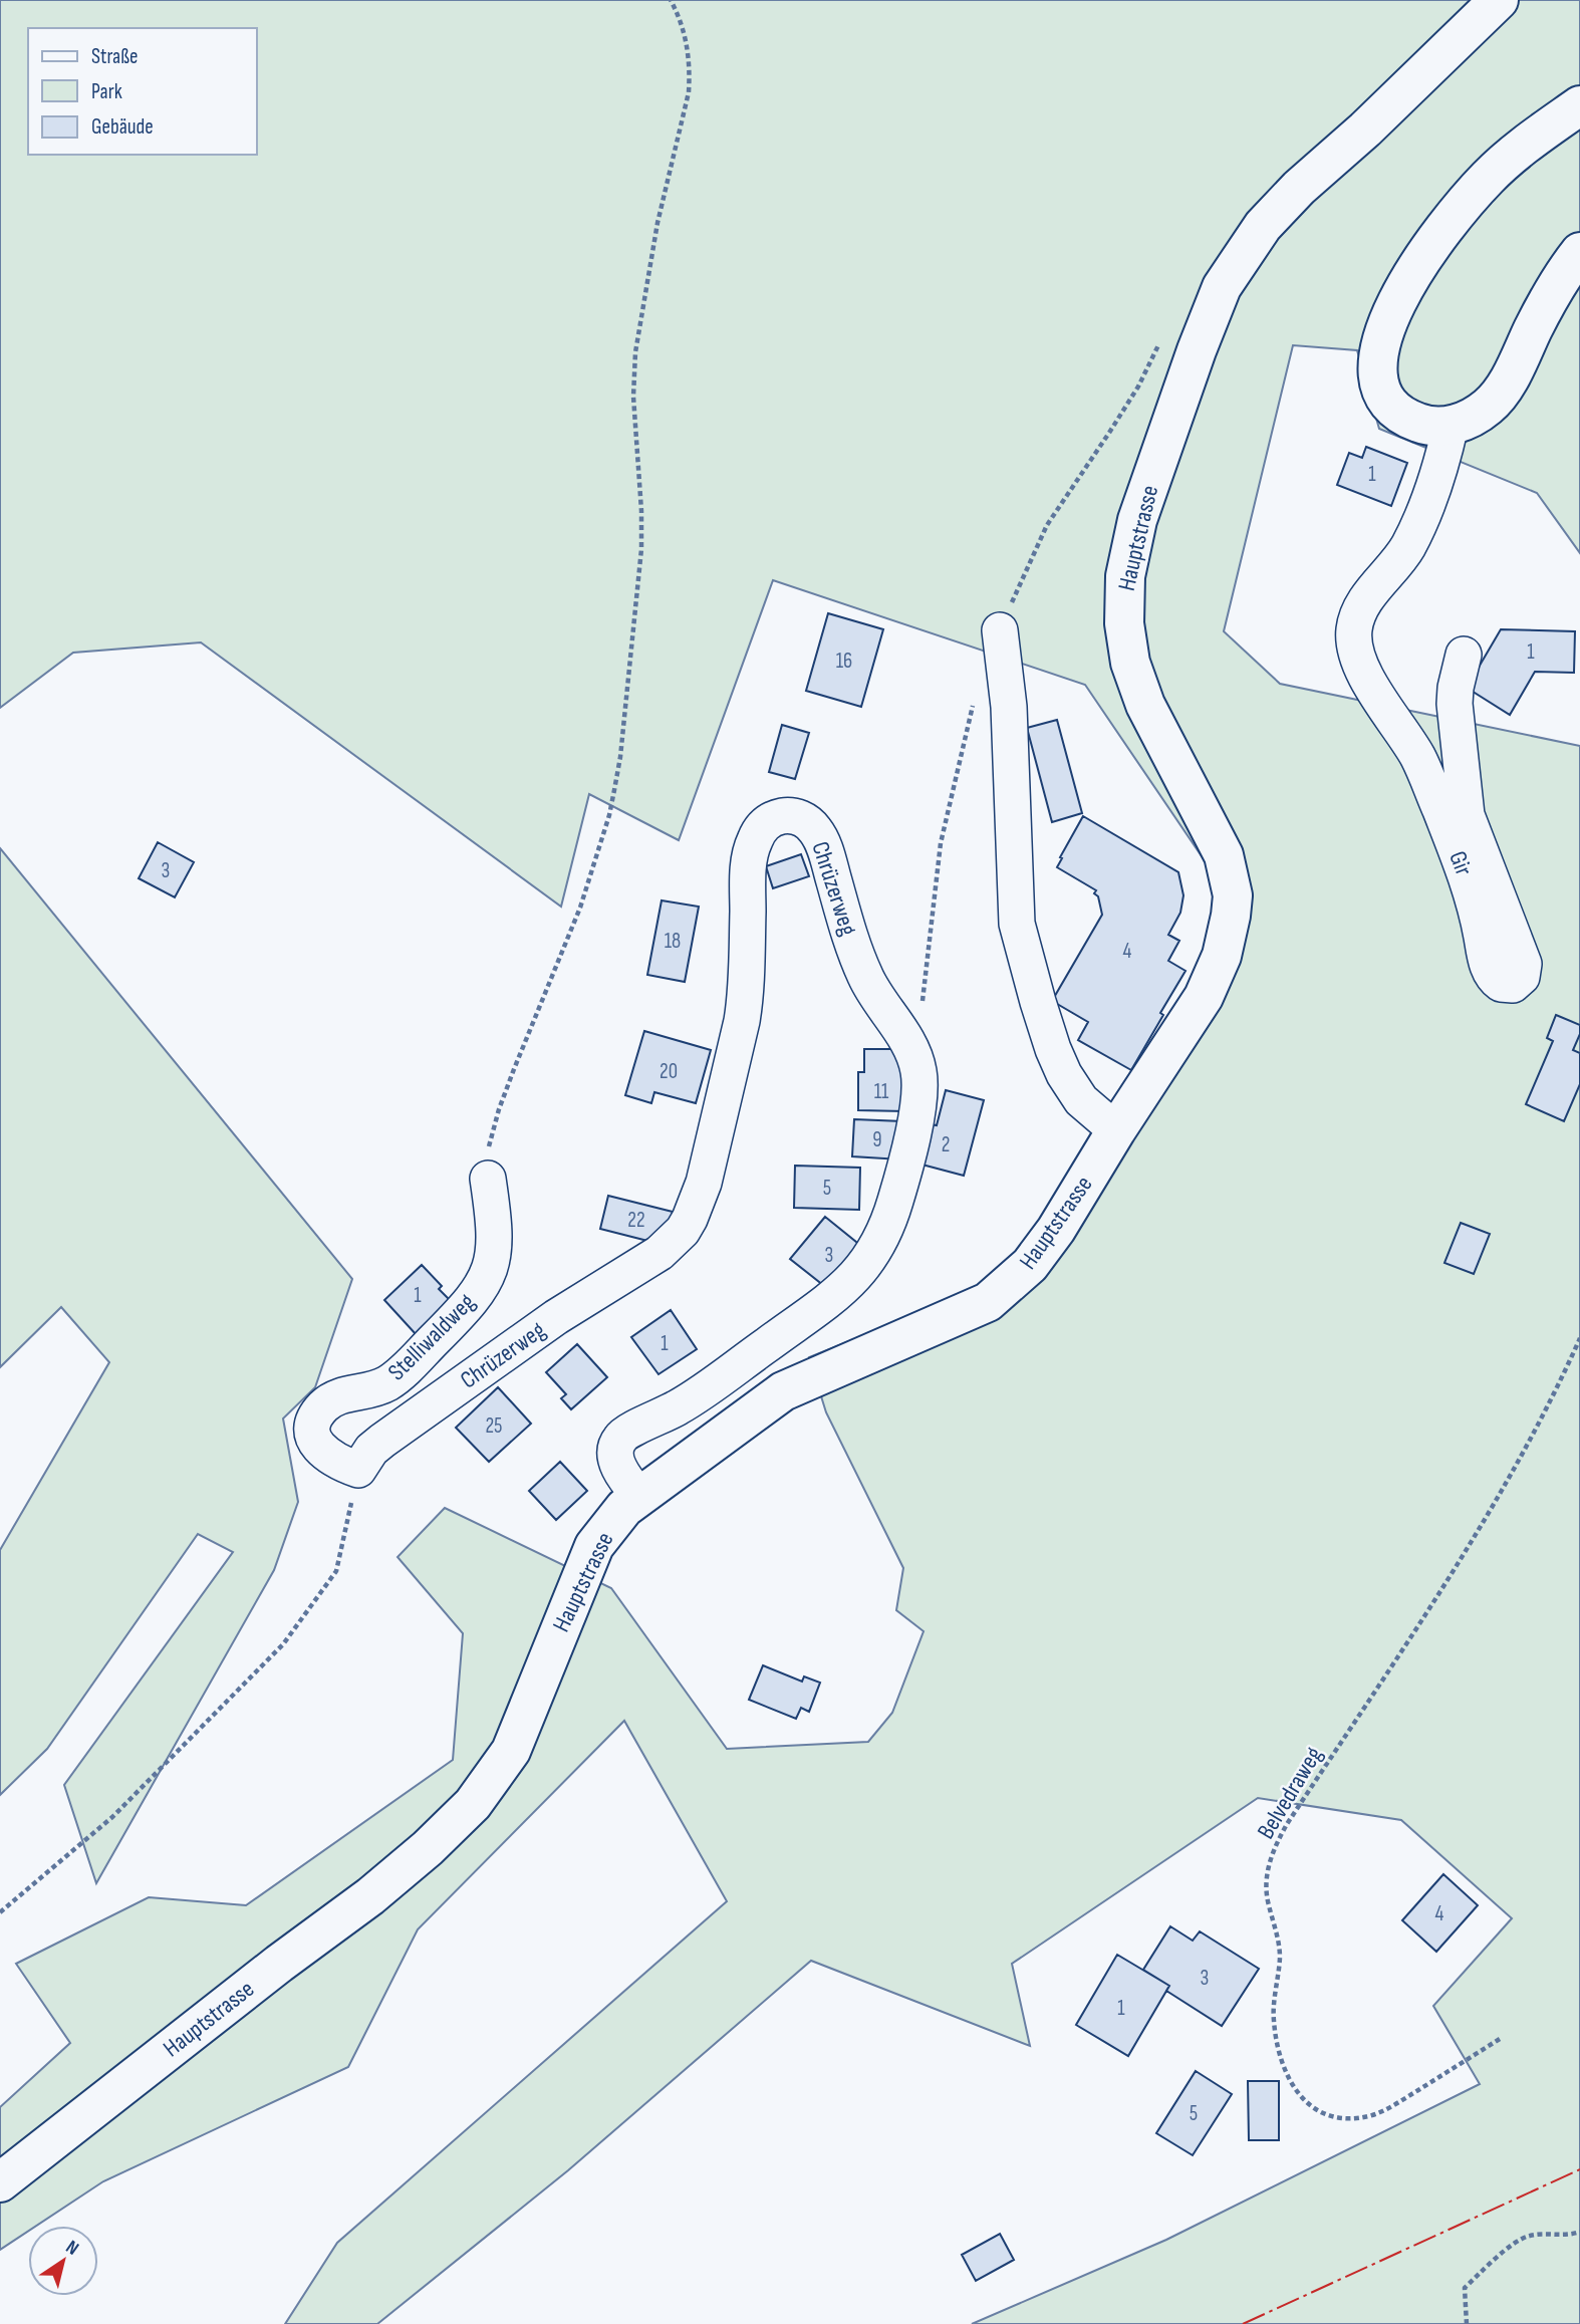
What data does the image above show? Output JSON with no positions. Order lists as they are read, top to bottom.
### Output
{
  "streets": {
    "main road": ["Hauptstrasse"],
    "street": ["Gir", "Chrüzerweg", "Stelliwaldweg"],
    "path": ["Belvedraweg"]
  },
  "crossings": [
    ["Hauptstrasse", "Chrüzerweg"],
    ["Chrüzerweg", "Stelliwaldweg"]
  ],
  "house_numbers": [
    "1",
    "1",
    "16",
    "3",
    "18",
    "4",
    "20",
    "11",
    "9",
    "2",
    "5",
    "22",
    "3",
    "1",
    "1",
    "25",
    "4",
    "3",
    "1",
    "5"
  ],
  "legend": ["Straße", "Park", "Gebäude"],
  "north": "top right"
}
